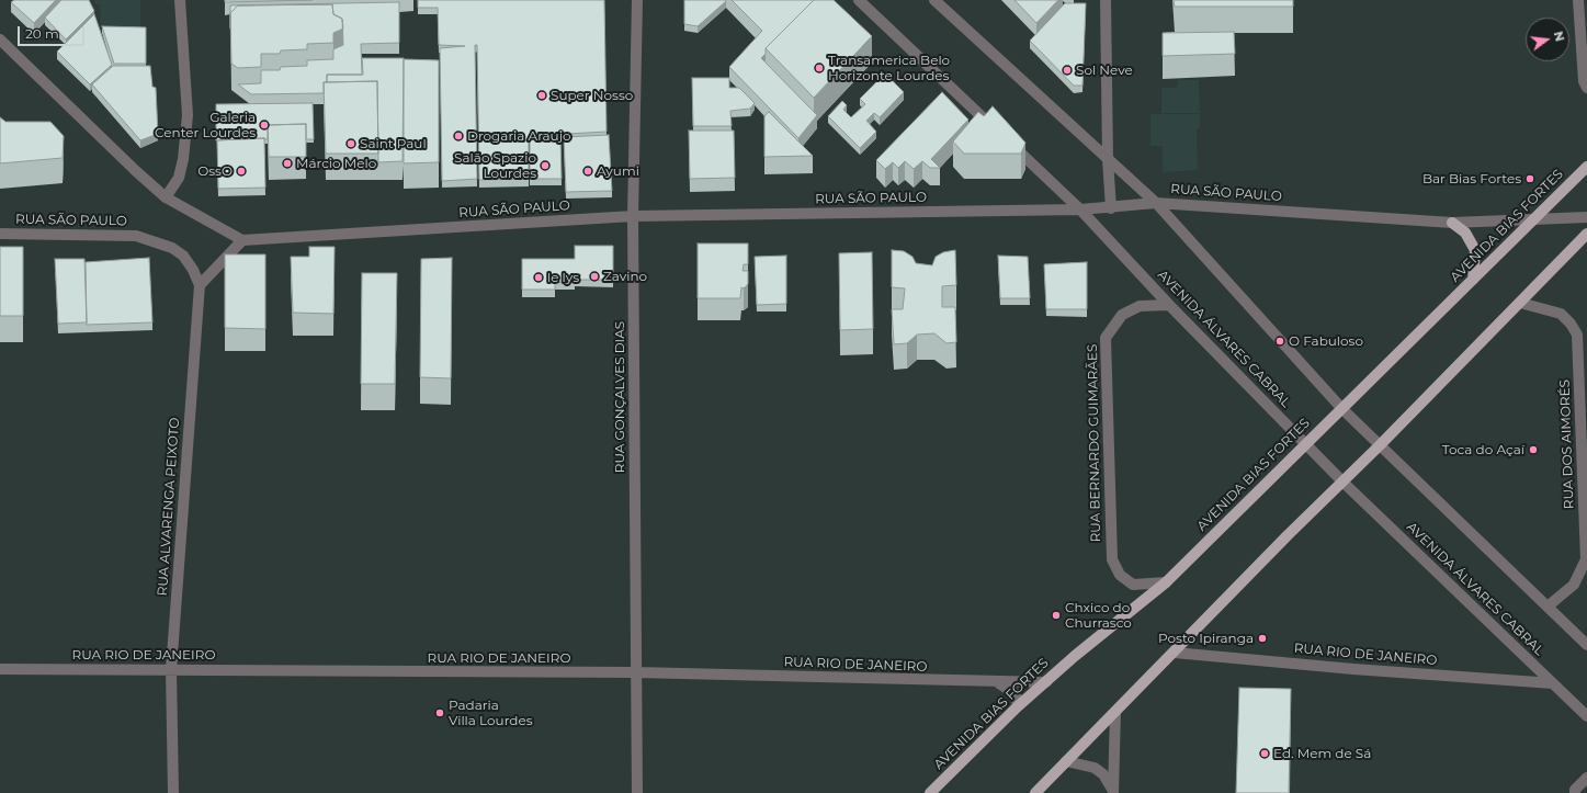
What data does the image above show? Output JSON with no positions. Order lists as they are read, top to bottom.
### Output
{
  "streets": {
    "main road": ["AVENIDA BIAS FORTES"],
    "street": [
      "RUA SÃO PAULO",
      "AVENIDA ÁLVARES CABRAL",
      "RUA GONÇALVES DIAS",
      "RUA BERNARDO GUIMARÃES",
      "RUA DOS AIMORÉS",
      "RUA ALVARENGA PEIXOTO",
      "RUA RIO DE JANEIRO"
    ]
  },
  "crossings": [
    ["RUA SÃO PAULO", "AVENIDA BIAS FORTES"],
    ["RUA SÃO PAULO", "AVENIDA ÁLVARES CABRAL"],
    ["RUA SÃO PAULO", "RUA GONÇALVES DIAS"],
    ["RUA SÃO PAULO", "RUA ALVARENGA PEIXOTO"],
    ["AVENIDA BIAS FORTES", "AVENIDA ÁLVARES CABRAL"],
    ["AVENIDA BIAS FORTES", "RUA BERNARDO GUIMARÃES"],
    ["AVENIDA BIAS FORTES", "RUA RIO DE JANEIRO"],
    ["AVENIDA ÁLVARES CABRAL", "RUA BERNARDO GUIMARÃES"],
    ["AVENIDA ÁLVARES CABRAL", "RUA RIO DE JANEIRO"],
    ["RUA GONÇALVES DIAS", "RUA RIO DE JANEIRO"],
    ["RUA ALVARENGA PEIXOTO", "RUA RIO DE JANEIRO"]
  ],
  "places": [
    "Transamerica Belo Horizonte Lourdes",
    "Sol Neve",
    "Super Nosso",
    "Galeria Center Lourdes",
    "Drogaria Araujo",
    "Saint Paul",
    "Márcio Melo",
    "Salão Spazio Lourdes",
    "OssO",
    "Ayumi",
    "Bar Bias Fortes",
    "Zavino",
    "le lys",
    "O Fabuloso",
    "Toca do Açaí",
    "Chxico do Churrasco",
    "Posto Ipiranga",
    "Padaria Villa Lourdes",
    "Ed. Mem de Sá"
  ],
  "scale_bar": "20 m",
  "north": "right"
}
